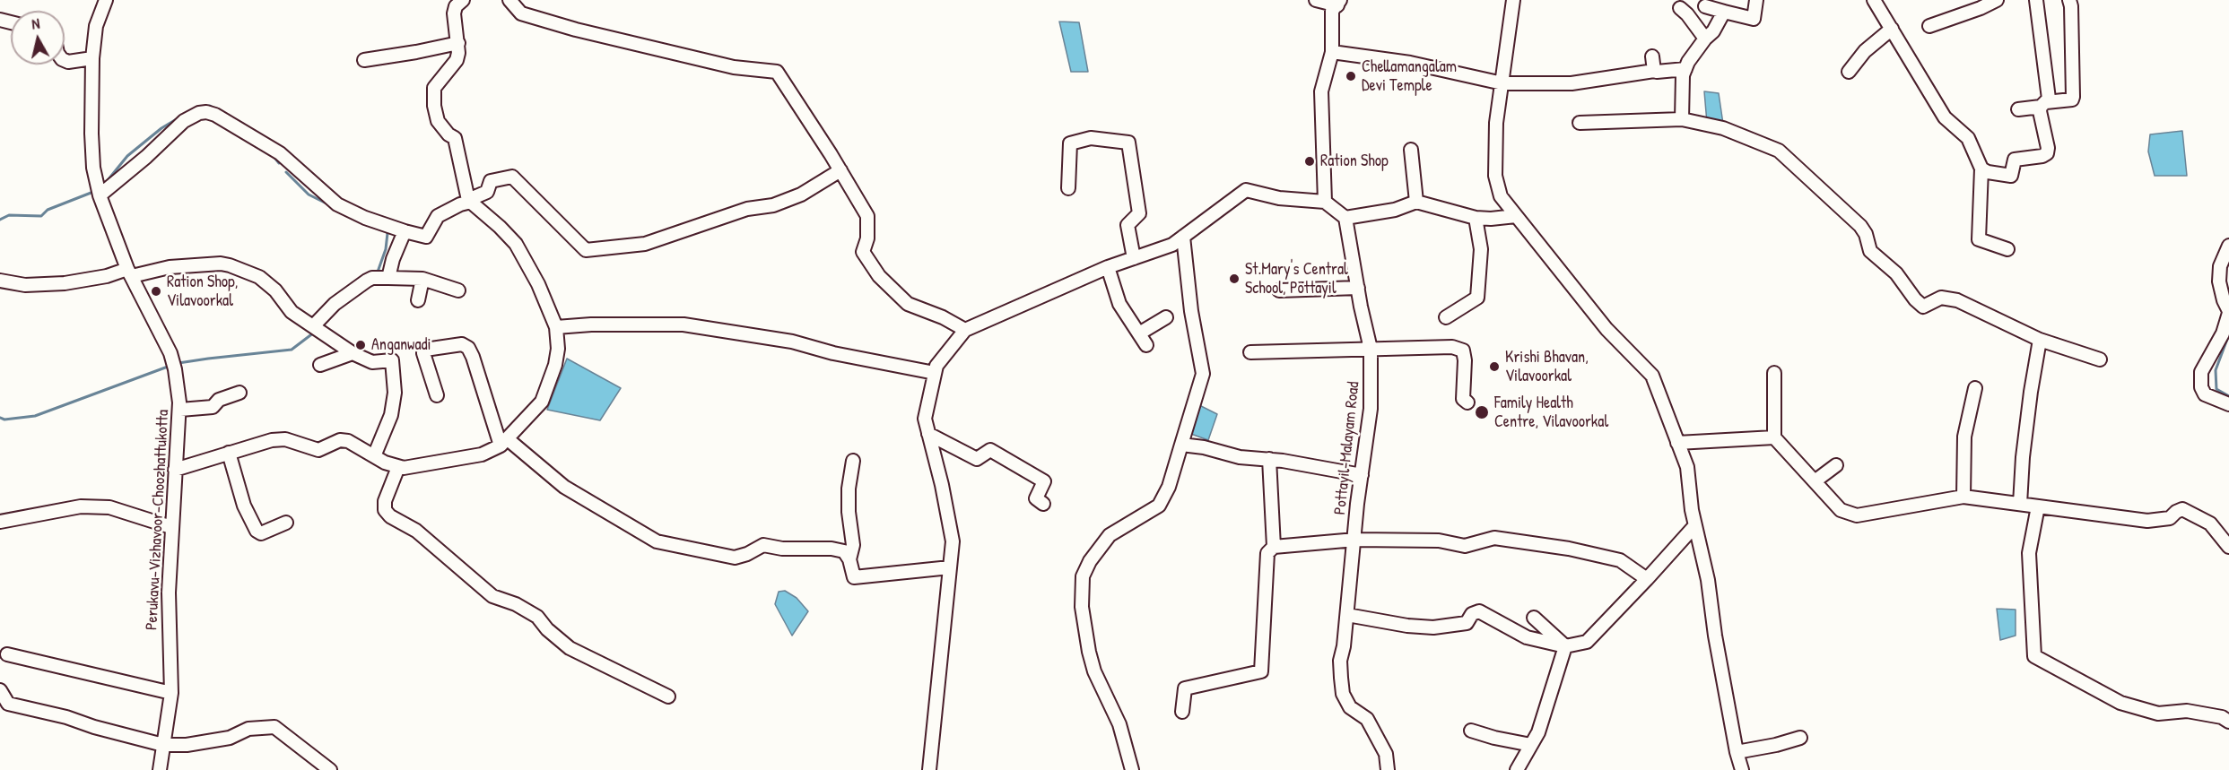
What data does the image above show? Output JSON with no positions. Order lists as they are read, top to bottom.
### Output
{
  "streets": {
    "street": ["Pottayil-Malayam Road", "Perukavu-Vizhavoor-Choozhattukotta"]
  },
  "places": [
    "Chellamangalam Devi Temple",
    "Ration Shop",
    "St.Mary's Central School, Pottayil",
    "Ration Shop, Vilavoorkal",
    "Anganwadi",
    "Krishi Bhavan, Vilavoorkal",
    "Family Health Centre, Vilavoorkal"
  ],
  "north": "top"
}
